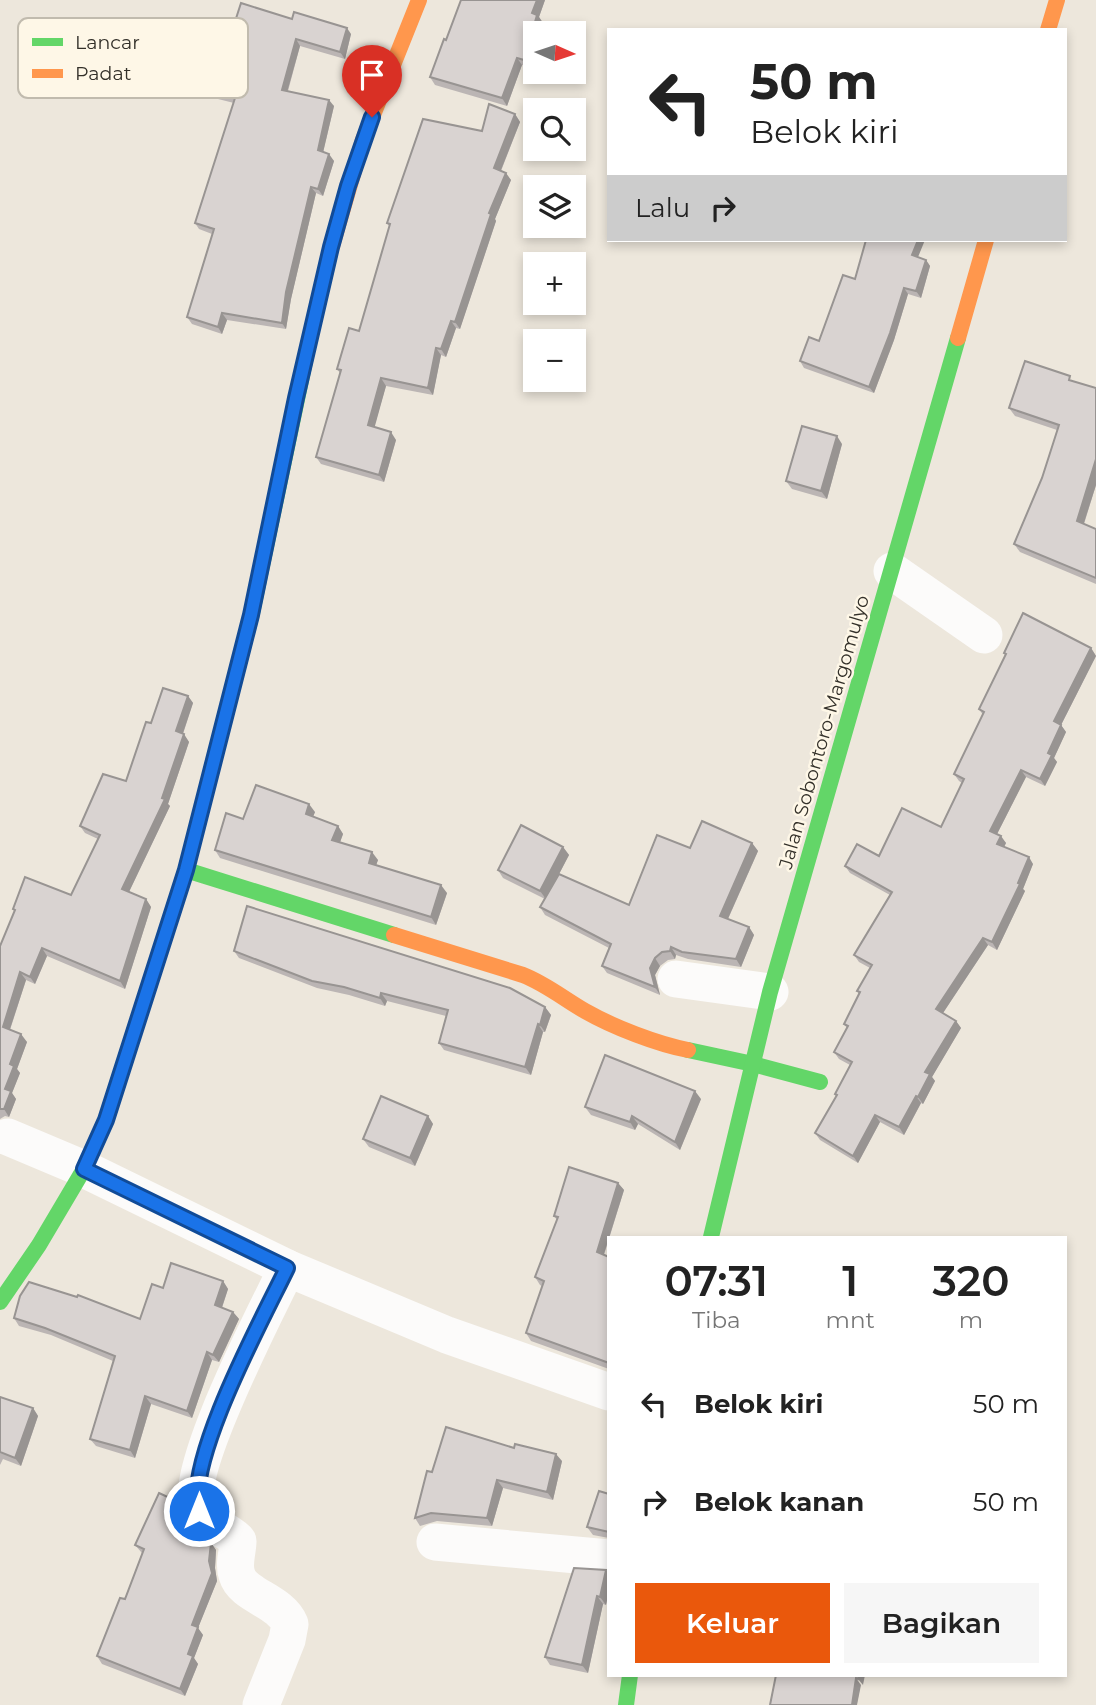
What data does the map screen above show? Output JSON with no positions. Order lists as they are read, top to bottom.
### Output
{
  "streets": {
    "street": ["Jalan Sobontoro-Margomulyo"]
  },
  "legend": ["Lancar", "Padat"],
  "north": "right",
  "page": {
    "map_buttons": ["+", "−"],
    "turn": ["50 m", "Belok kiri"],
    "then": "Lalu",
    "eta": [
      "07:31",
      "Tiba",
      "1",
      "mnt",
      "320",
      "m"
    ],
    "list": [
      {
        "name": "Belok kiri",
        "value": "50 m"
      },
      {
        "name": "Belok kanan",
        "value": "50 m"
      }
    ],
    "buttons": ["Keluar", "Bagikan"]
  }
}
